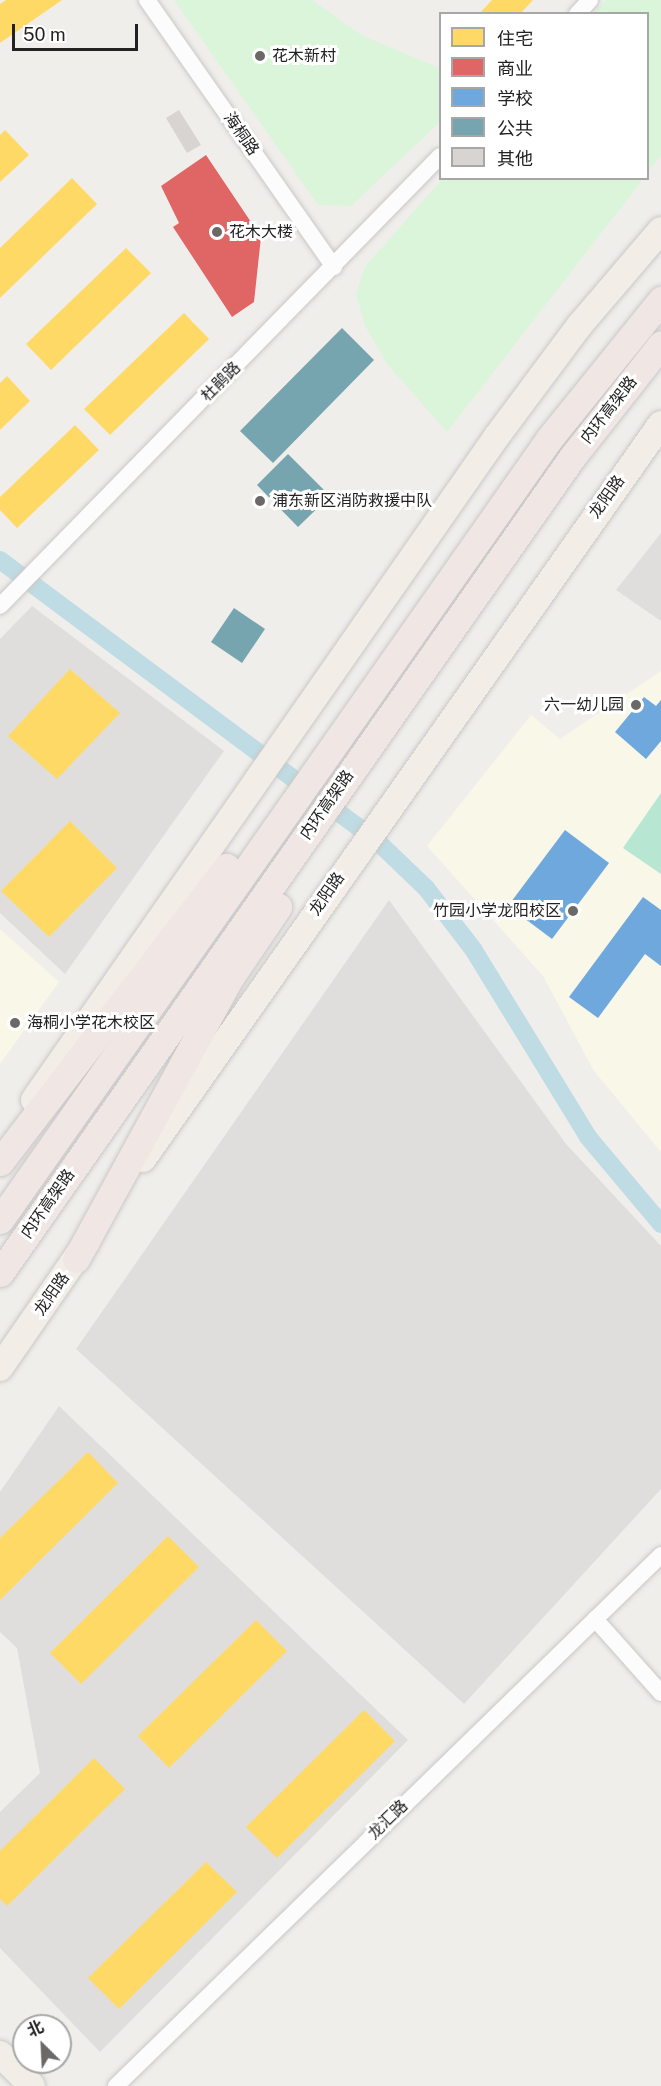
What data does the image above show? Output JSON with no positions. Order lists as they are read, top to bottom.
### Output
{
  "streets": {
    "highway": ["内环高架路"],
    "main road": ["龙阳路"],
    "street": ["海桐路", "杜鹃路", "龙汇路"]
  },
  "crossings": [
    ["海桐路", "杜鹃路"]
  ],
  "places": [
    "花木新村",
    "花木大楼",
    "浦东新区消防救援中队",
    "六一幼儿园",
    "竹园小学龙阳校区",
    "海桐小学花木校区"
  ],
  "legend": [
    "住宅",
    "商业",
    "学校",
    "公共",
    "其他"
  ],
  "scale_bar": "50 m",
  "north": "top left"
}
